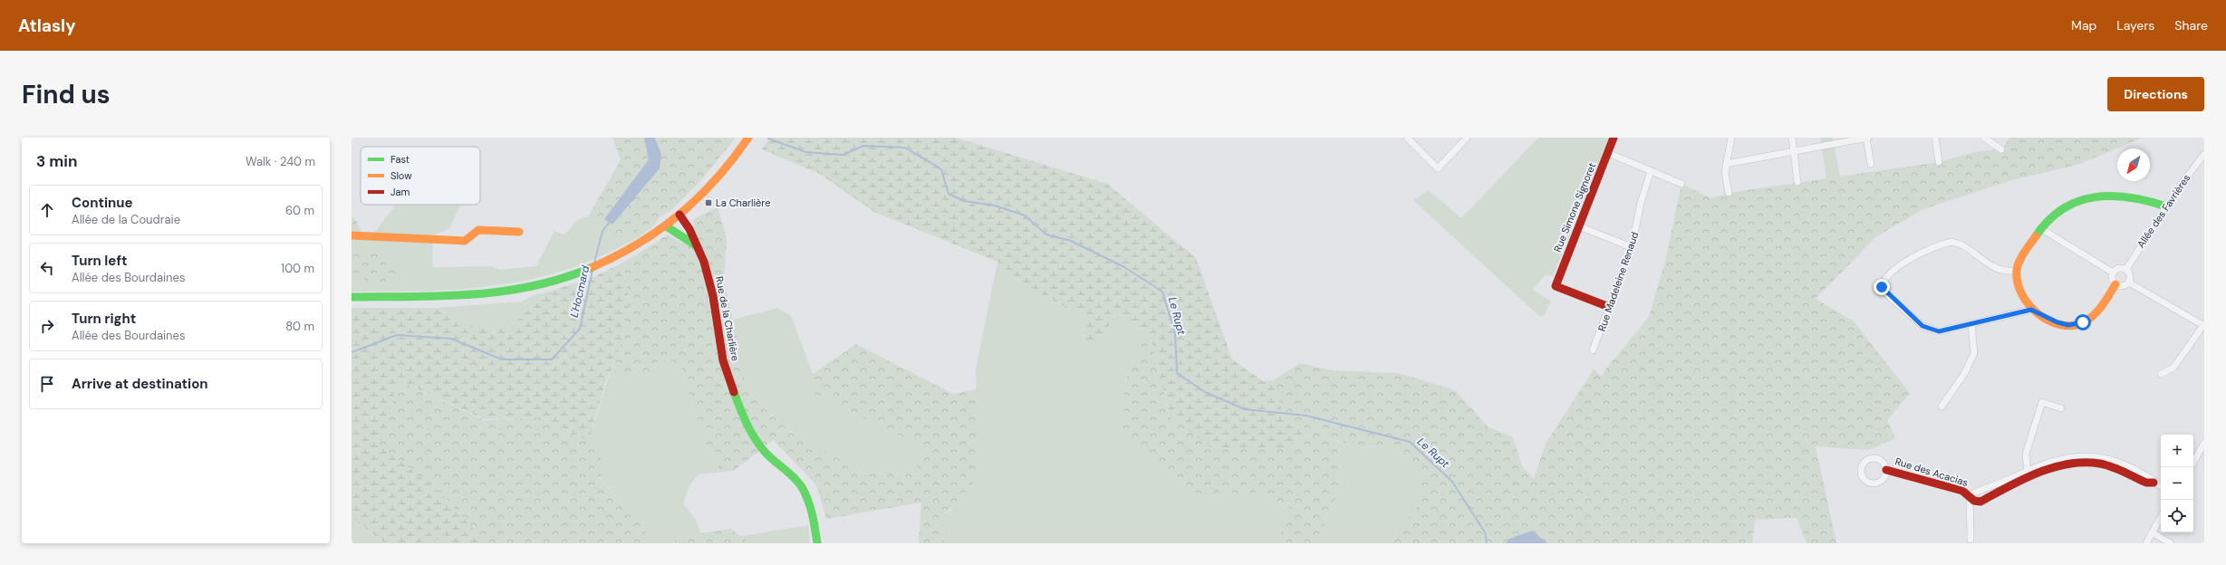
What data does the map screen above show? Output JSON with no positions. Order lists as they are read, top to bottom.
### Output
{
  "streets": {
    "street": [
      "Rue Simone Signoret",
      "Allée des Favrières",
      "Rue Madeleine Renaud",
      "Rue de la Charlière",
      "Rue des Acacias"
    ]
  },
  "crossings": [
    ["Rue Simone Signoret", "Rue Madeleine Renaud"]
  ],
  "water": ["L'Hocmard", "Le Rupt"],
  "places": {
    "transit": ["La Charlière"]
  },
  "legend": ["Fast", "Slow", "Jam"],
  "north": "bottom left",
  "page": {
    "header": "Atlasly",
    "nav": ["Map", "Layers", "Share"],
    "buttons": "Directions",
    "title": "Find us",
    "heading": ["3 min", "Walk · 240 m"],
    "list": [
      ["Continue", "Allée de la Coudraie", "60 m"],
      ["Turn left", "Allée des Bourdaines", "100 m"],
      ["Turn right", "Allée des Bourdaines", "80 m"],
      "Arrive at destination"
    ],
    "map_buttons": ["+", "−"]
  }
}
